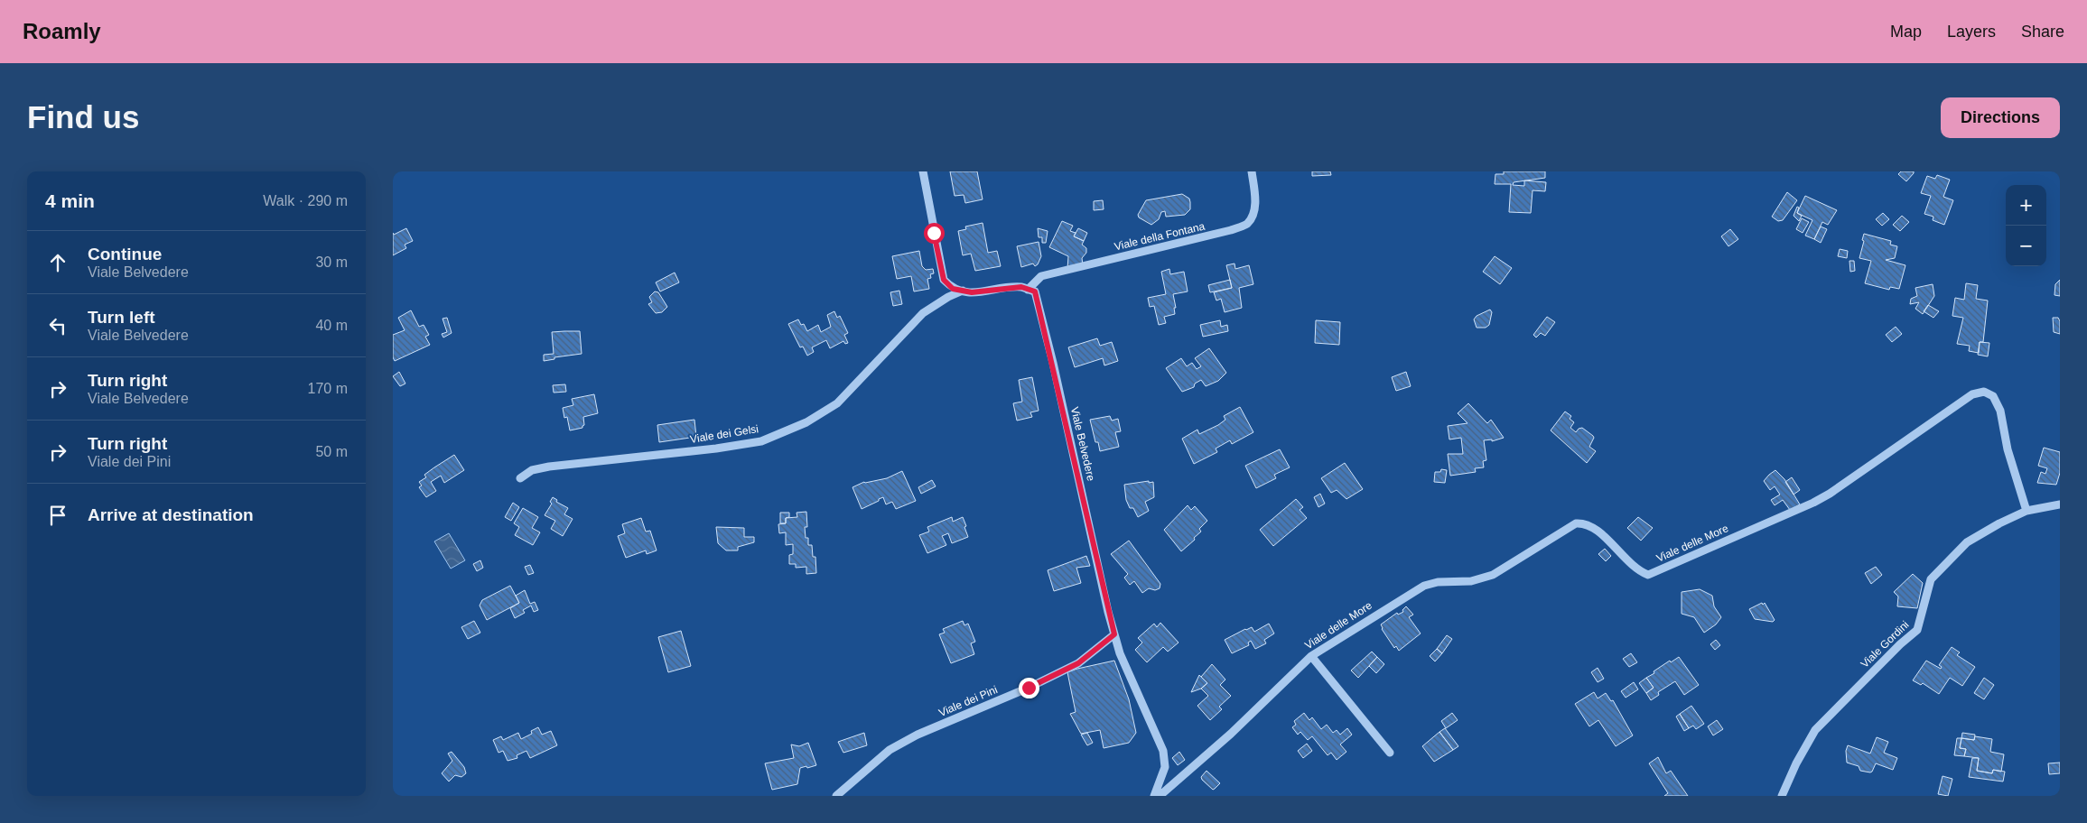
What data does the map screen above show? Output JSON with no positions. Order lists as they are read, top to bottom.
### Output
{
  "streets": {
    "street": [
      "Viale della Fontana",
      "Viale dei Gelsi",
      "Viale Belvedere",
      "Viale delle More",
      "Viale Gordini",
      "Viale dei Pini"
    ]
  },
  "crossings": [
    ["Viale della Fontana", "Viale Belvedere"],
    ["Viale Belvedere", "Viale dei Pini"],
    ["Viale delle More", "Viale Gordini"]
  ],
  "page": {
    "header": "Roamly",
    "nav": ["Map", "Layers", "Share"],
    "buttons": "Directions",
    "title": "Find us",
    "heading": ["4 min", "Walk · 290 m"],
    "map_buttons": ["+", "−"],
    "list": [
      ["Continue", "Viale Belvedere", "30 m"],
      ["Turn left", "Viale Belvedere", "40 m"],
      ["Turn right", "Viale Belvedere", "170 m"],
      ["Turn right", "Viale dei Pini", "50 m"],
      "Arrive at destination"
    ]
  }
}
